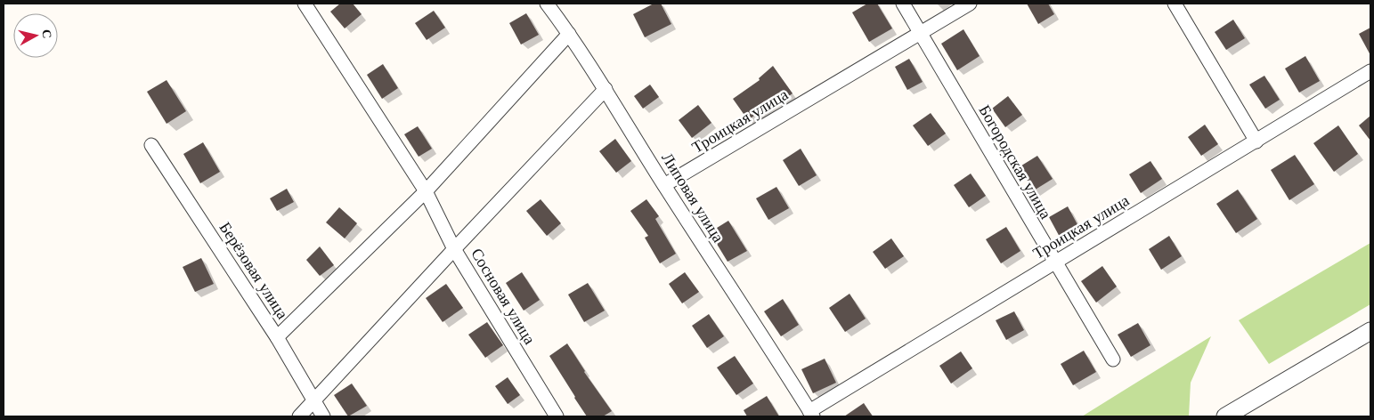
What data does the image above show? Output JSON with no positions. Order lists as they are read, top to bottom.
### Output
{
  "streets": {
    "street": [
      "Троицкая улица",
      "Богородская улица",
      "Липовая улица",
      "Берёзовая улица",
      "Сосновая улица"
    ]
  },
  "crossings": [
    ["Троицкая улица", "Богородская улица"],
    ["Троицкая улица", "Липовая улица"]
  ],
  "north": "right"
}
